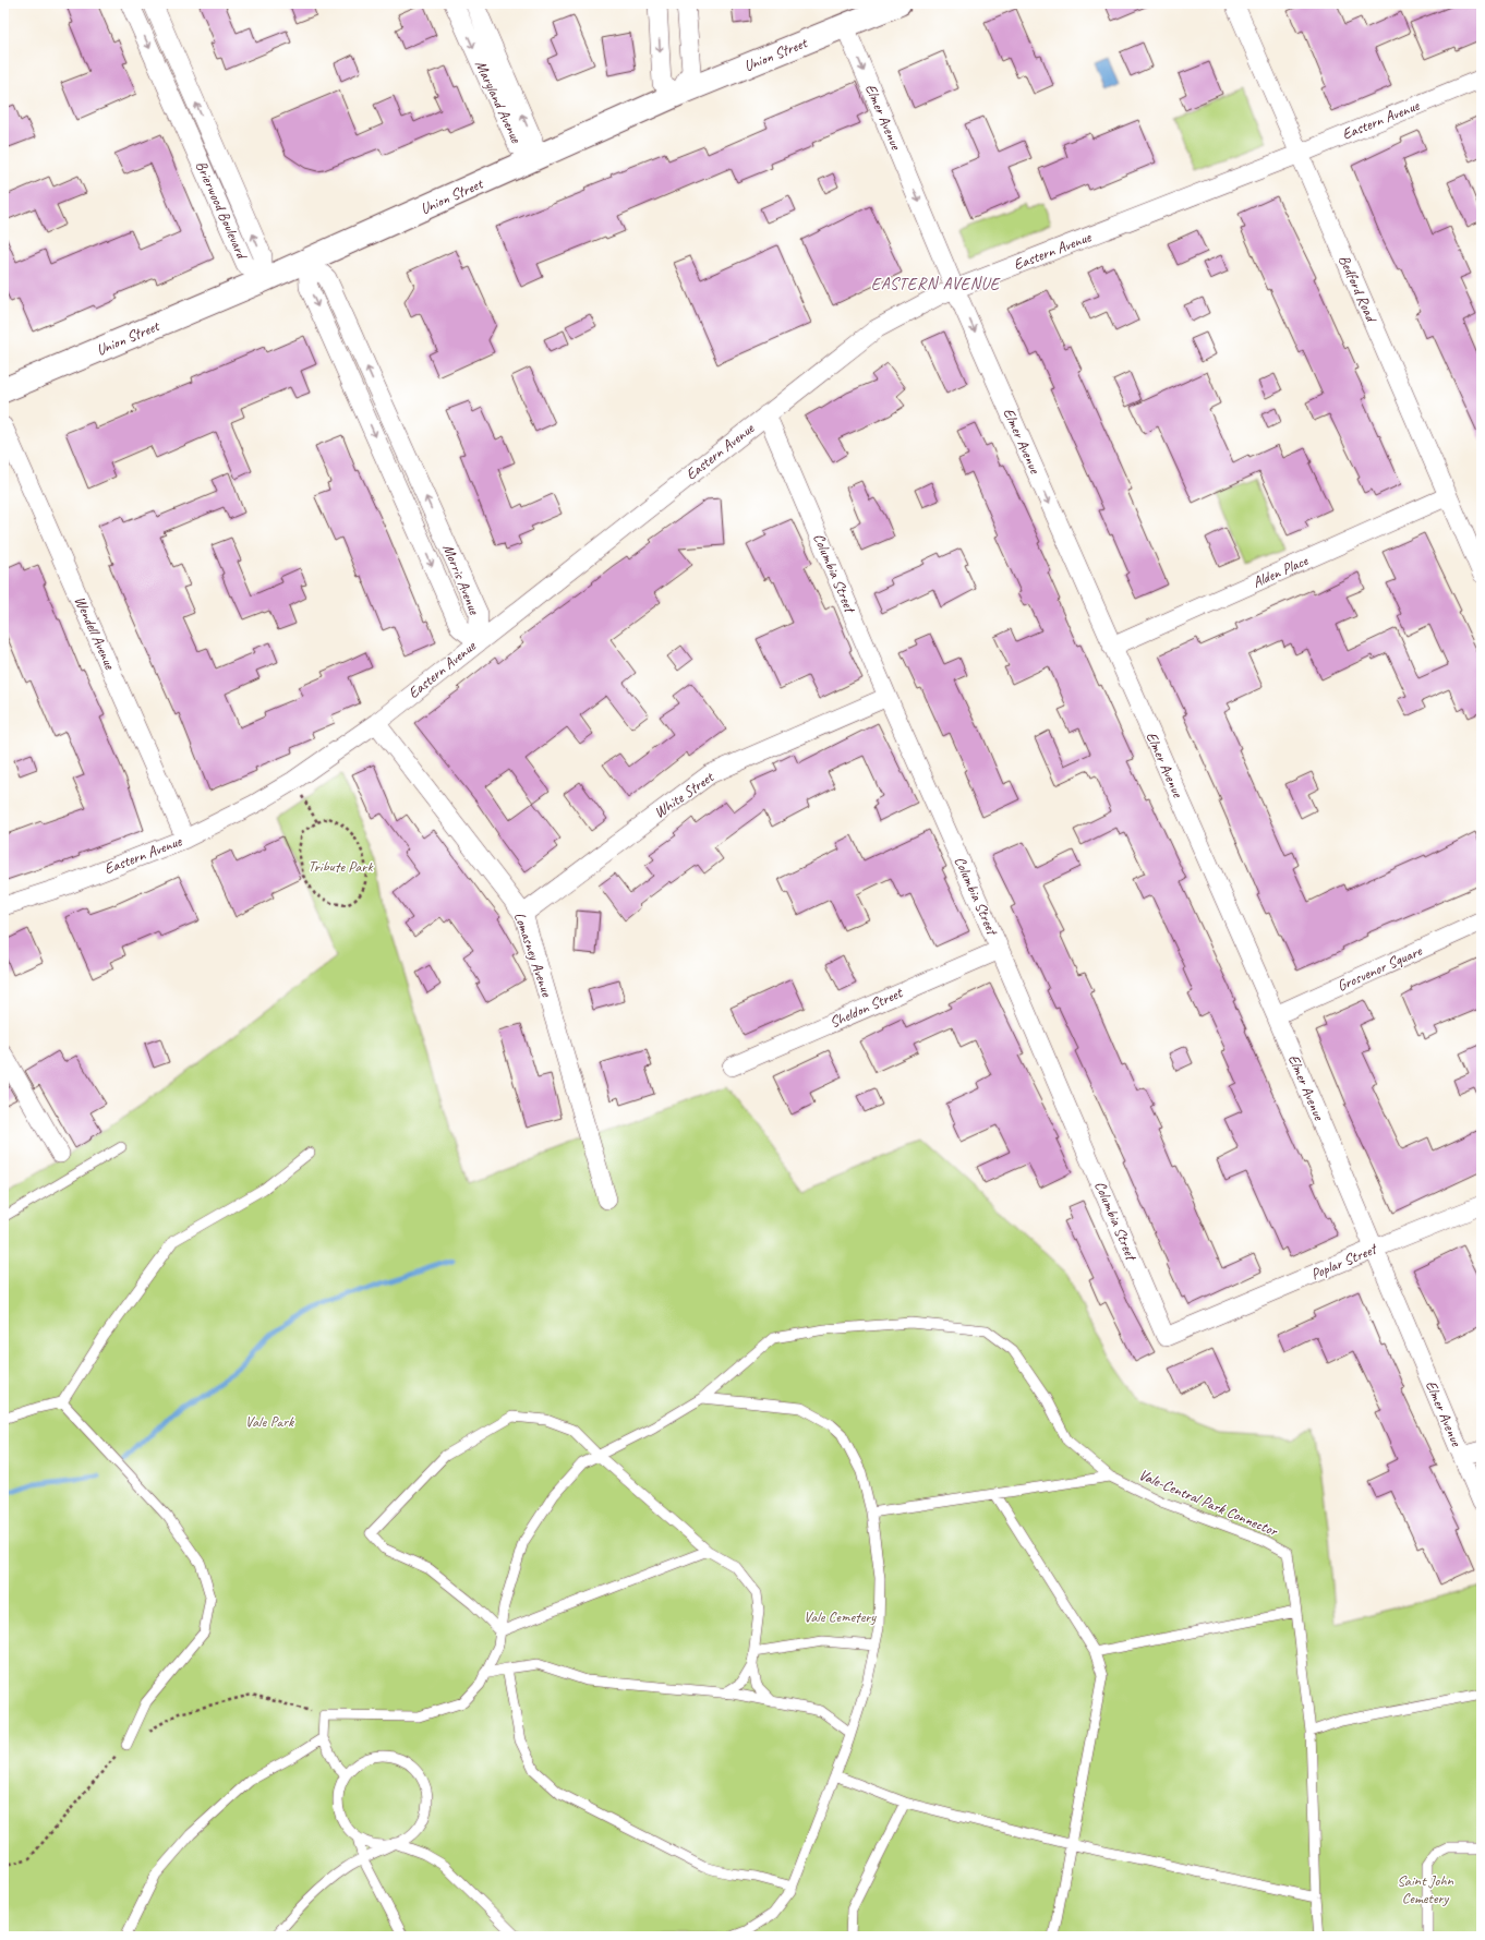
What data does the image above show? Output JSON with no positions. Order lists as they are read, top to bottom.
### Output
{
  "streets": {
    "main road": ["Union Street"],
    "street": [
      "Maryland Avenue",
      "Elmer Avenue",
      "Eastern Avenue",
      "Brierwood Boulevard",
      "Bedford Road",
      "Alden Place",
      "Columbia Street",
      "Morris Avenue",
      "Wendell Avenue",
      "White Street",
      "Lomasney Avenue",
      "Grosvenor Square",
      "Sheldon Street",
      "Poplar Street"
    ],
    "lane": ["Vale-Central Park Connector"]
  },
  "crossings": [
    ["Union Street", "Maryland Avenue"],
    ["Union Street", "Elmer Avenue"],
    ["Union Street", "Brierwood Boulevard"],
    ["Union Street", "Morris Avenue"],
    ["Elmer Avenue", "Eastern Avenue"],
    ["Elmer Avenue", "Alden Place"],
    ["Elmer Avenue", "Grosvenor Square"],
    ["Elmer Avenue", "Poplar Street"],
    ["Eastern Avenue", "Bedford Road"],
    ["Eastern Avenue", "Columbia Street"],
    ["Eastern Avenue", "Morris Avenue"],
    ["Eastern Avenue", "Wendell Avenue"],
    ["Eastern Avenue", "Lomasney Avenue"],
    ["Bedford Road", "Alden Place"],
    ["Columbia Street", "White Street"],
    ["Columbia Street", "Sheldon Street"],
    ["Columbia Street", "Poplar Street"],
    ["White Street", "Lomasney Avenue"]
  ],
  "one_way": ["Elmer Avenue"],
  "districts": ["EASTERN AVENUE"],
  "parks": [
    "Tribute Park",
    "Vale Park",
    "Vale Cemetery",
    "Saint John Cemetery"
  ]
}
